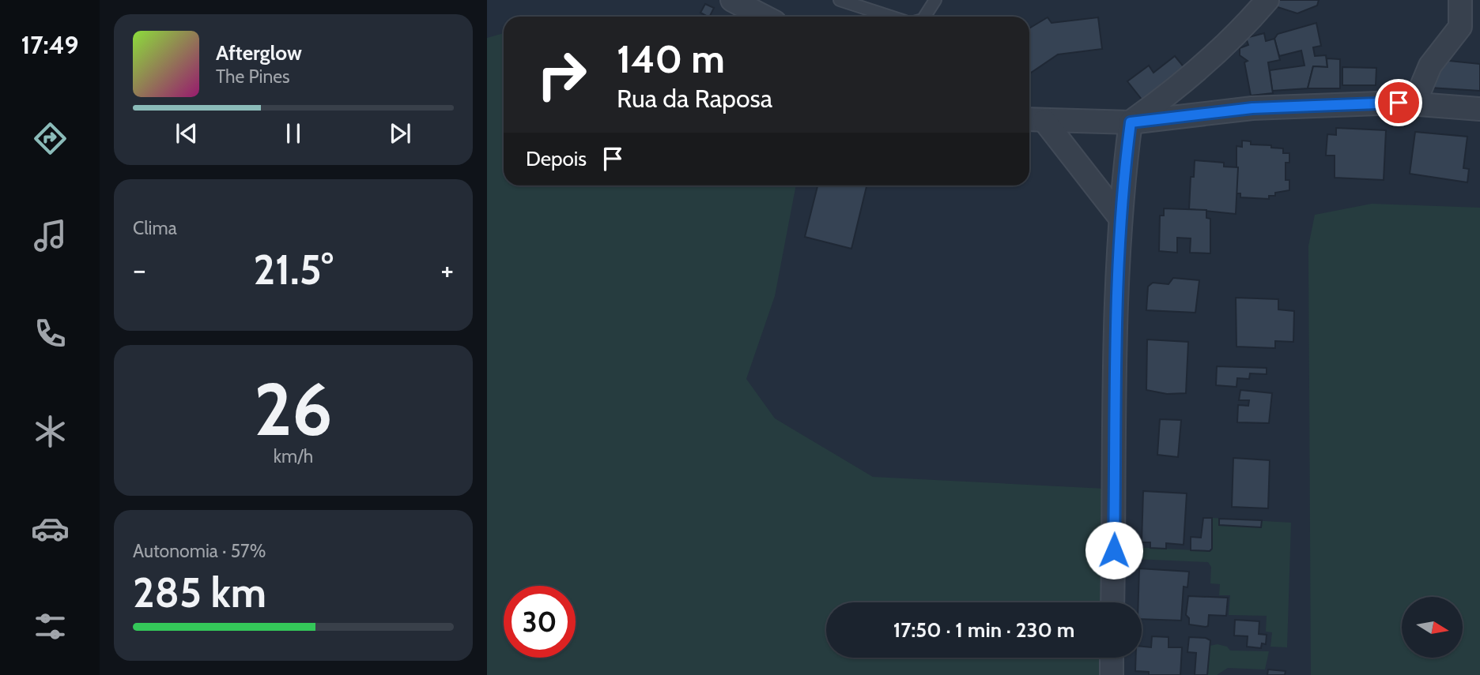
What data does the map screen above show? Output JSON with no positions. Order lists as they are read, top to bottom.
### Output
{
  "north": "right",
  "page": {
    "tabs": "17:49",
    "turn": ["140 m", "Rua da Raposa"],
    "song": ["Afterglow", "The Pines"],
    "then": "Depois",
    "tile": [
      "Clima",
      ["26", "km/h"],
      ["Autonomia · 57%", "285 km"]
    ],
    "heat": ["−", "21.5°", "+"],
    "limit": "30",
    "trip": "17:50 · 1 min · 230 m"
  }
}
